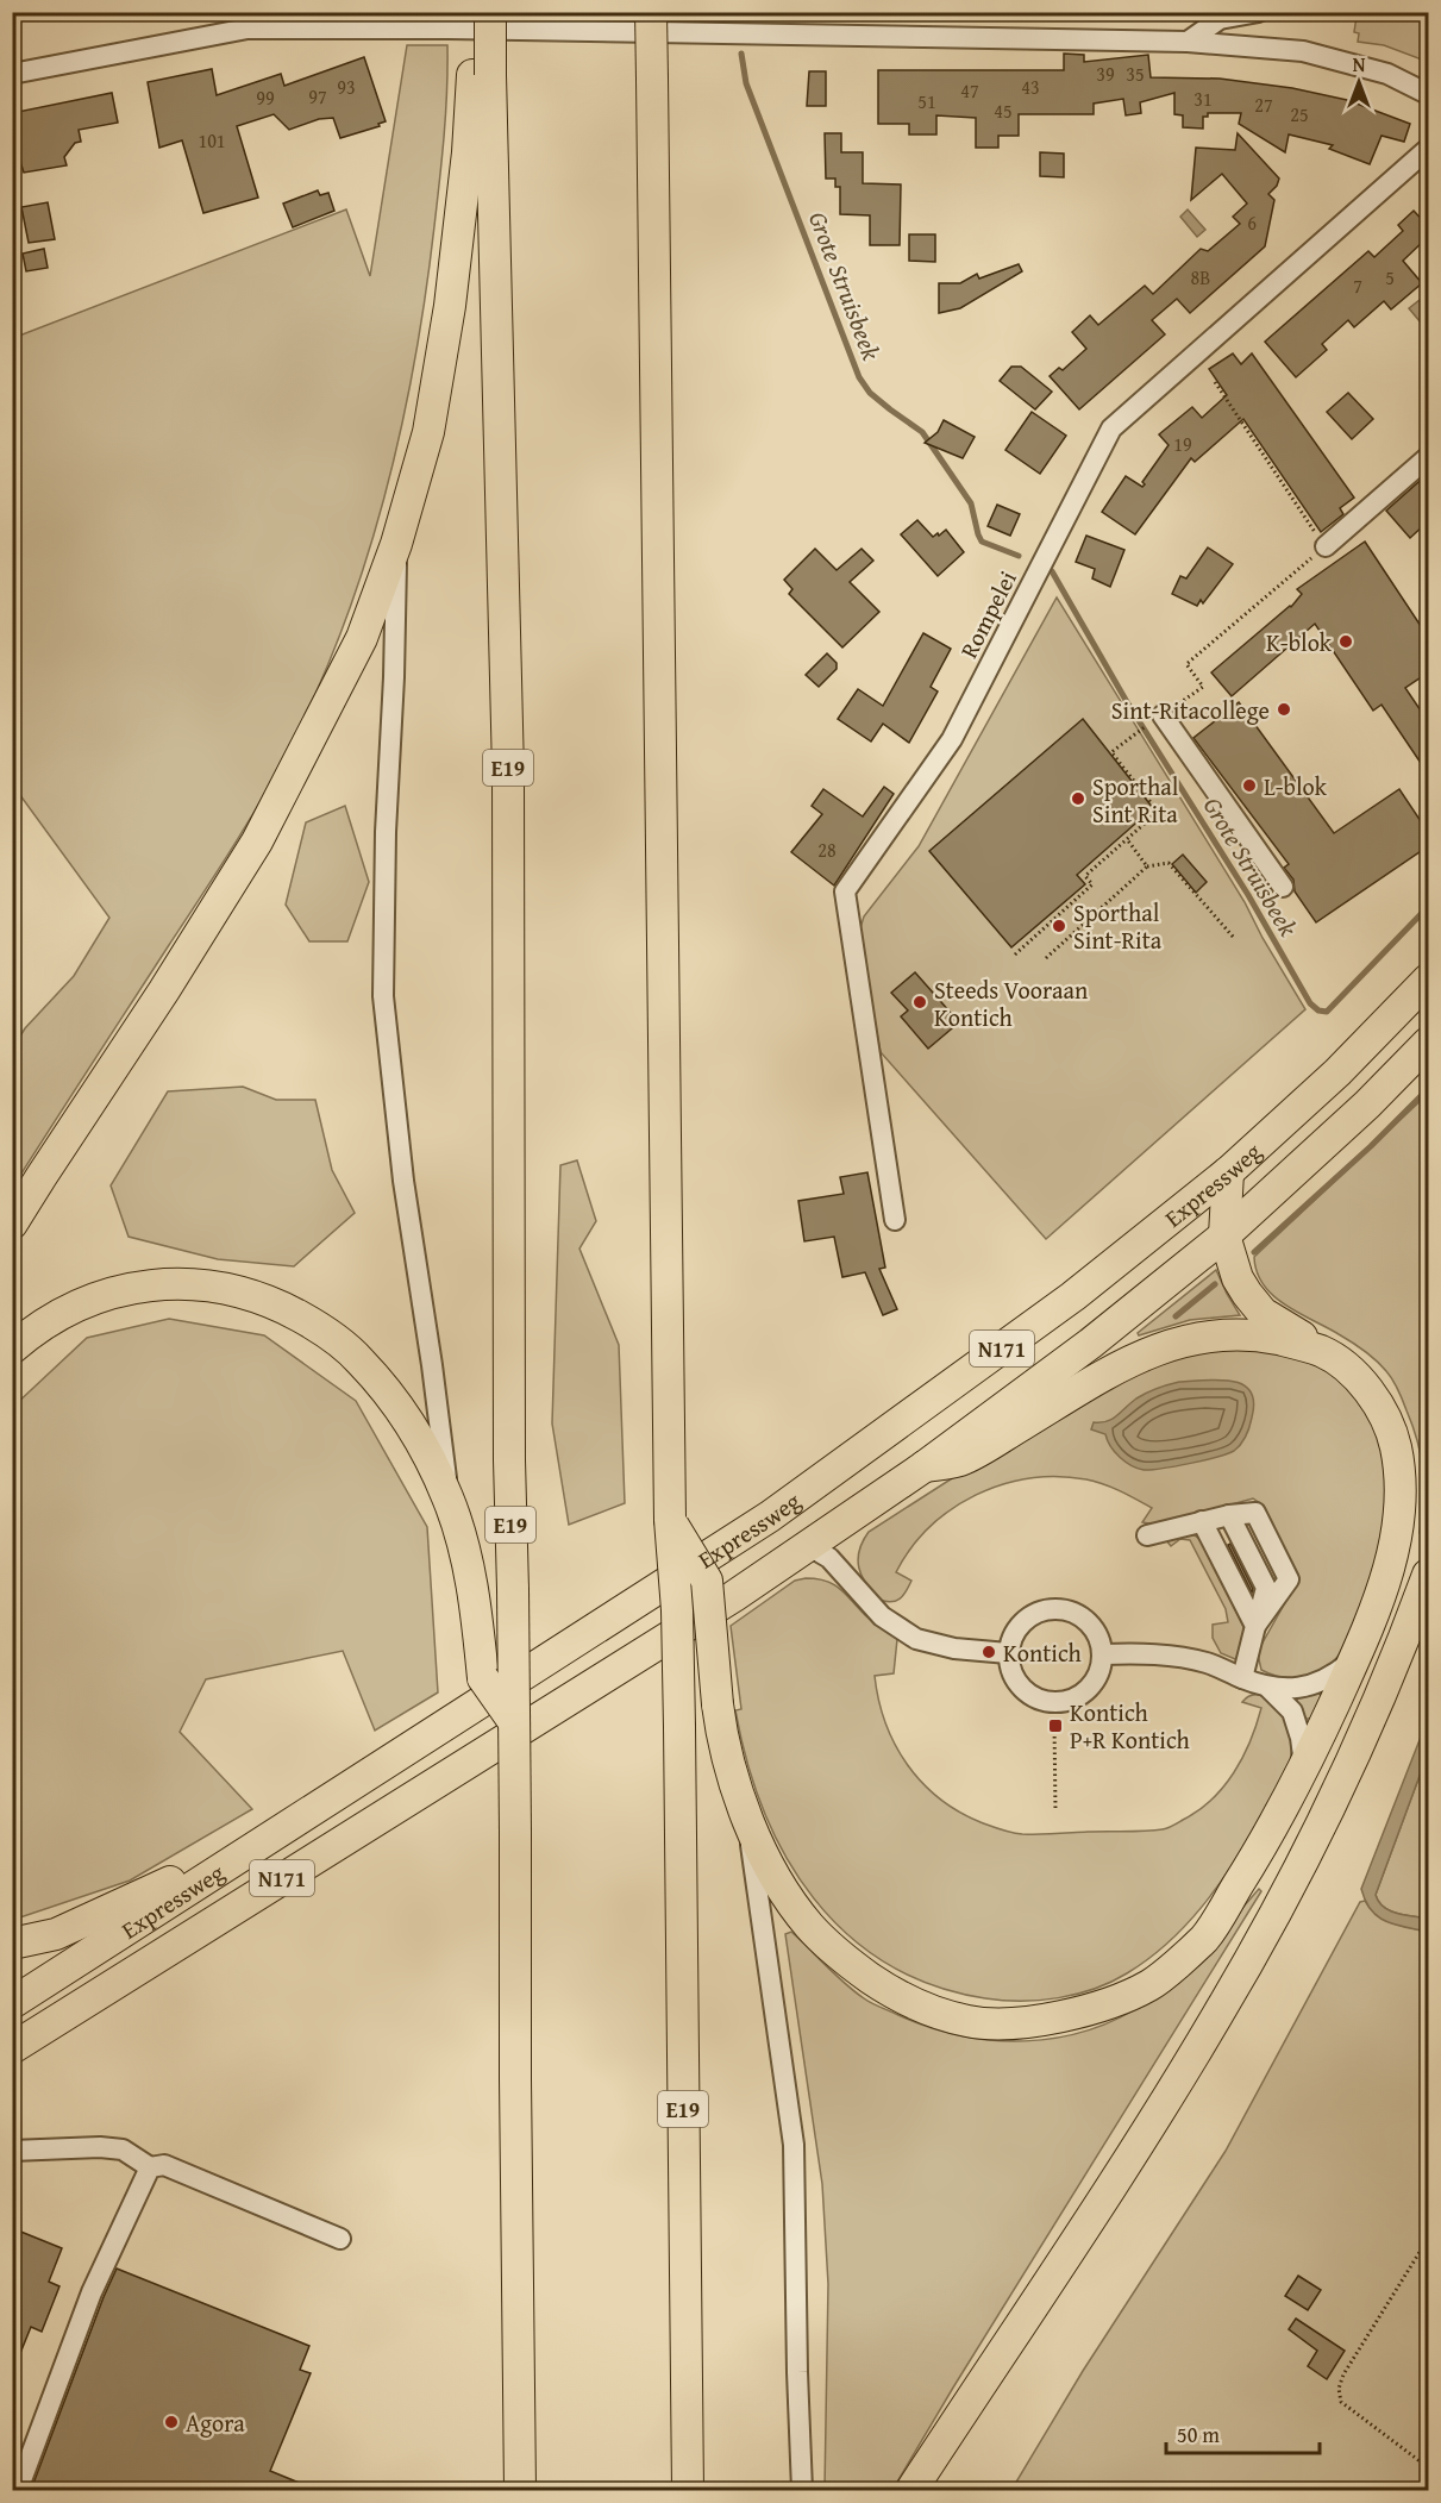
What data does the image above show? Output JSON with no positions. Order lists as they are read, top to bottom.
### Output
{
  "streets": {
    "highway": ["E19", "Expressweg", "N171"],
    "street": ["Rompelei"]
  },
  "water": ["Grote Struisbeek"],
  "places": {
    "other": [
      "K-blok",
      "Sint-Ritacollege",
      "L-blok",
      "Sporthal Sint Rita",
      "Sporthal Sint-Rita",
      "Steeds Vooraan Kontich",
      "Kontich",
      "Agora"
    ],
    "transit": ["Kontich P+R Kontich"]
  },
  "house_numbers": [
    "39",
    "35",
    "93",
    "43",
    "47",
    "97",
    "99",
    "31",
    "51",
    "27",
    "45",
    "25",
    "101",
    "6",
    "8B",
    "5",
    "7",
    "19",
    "28"
  ],
  "scale_bar": "50 m",
  "north": "top"
}
